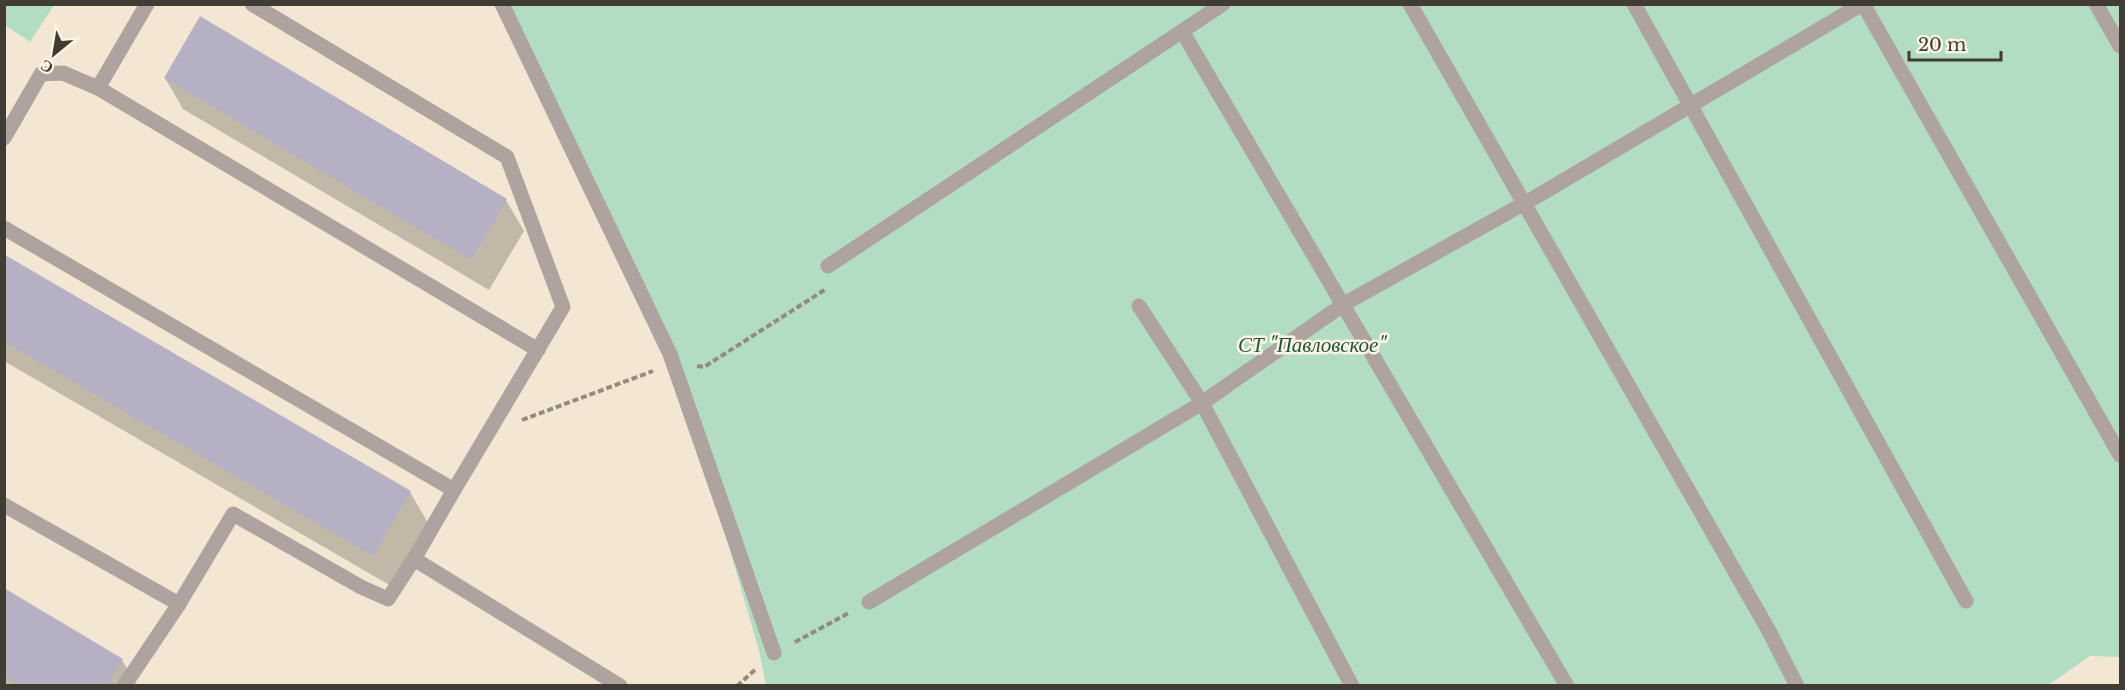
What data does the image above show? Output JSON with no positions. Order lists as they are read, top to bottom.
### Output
{
  "parks": ["СТ \"Павловское\""],
  "scale_bar": "20 m",
  "north": "bottom left"
}
